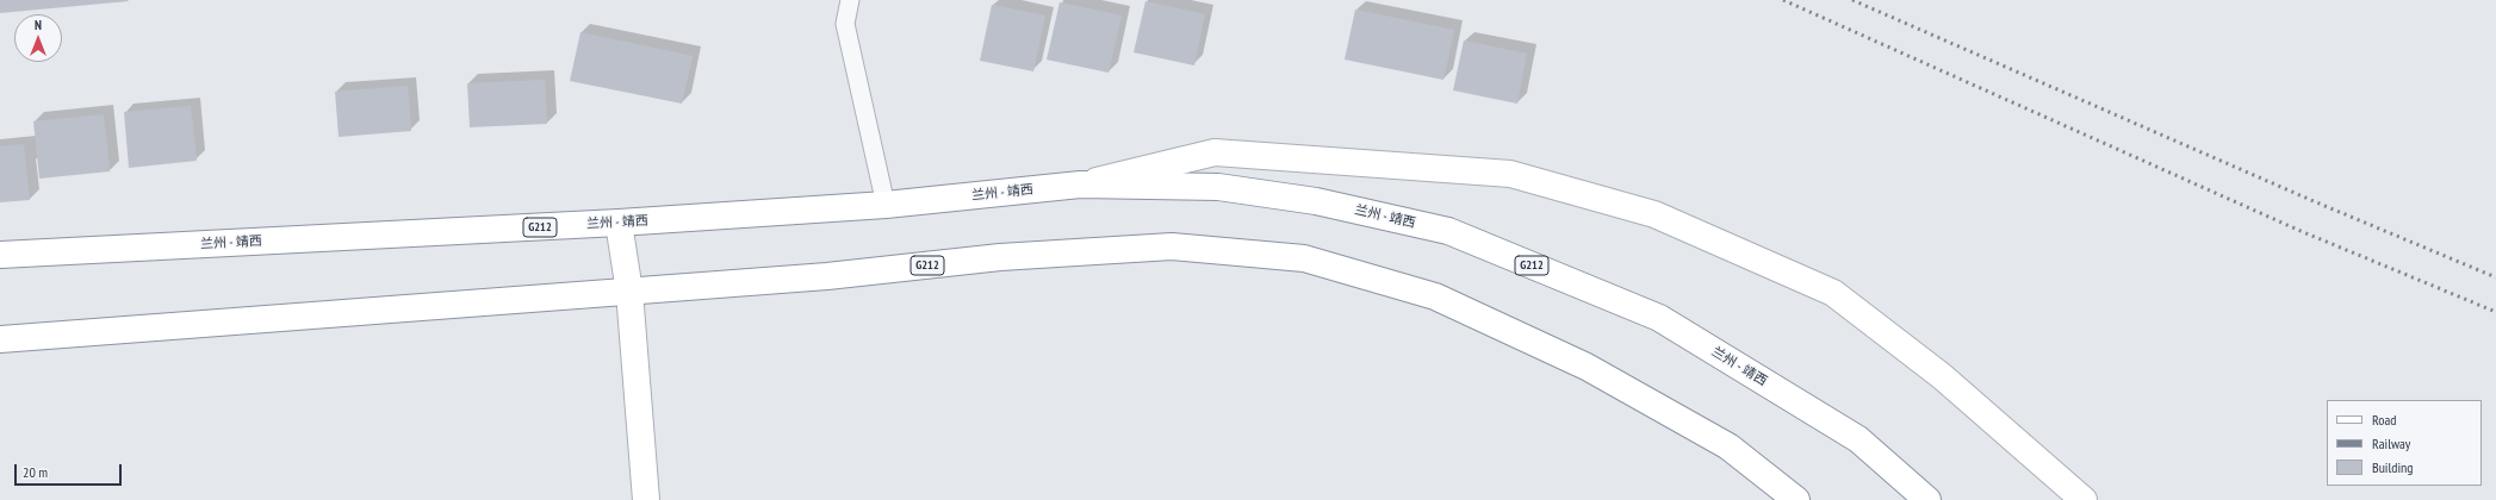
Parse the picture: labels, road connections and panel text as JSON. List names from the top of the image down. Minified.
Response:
{"streets":{"main road":["兰州 - 靖西","G212"]},"legend":["Road","Railway","Building"],"scale_bar":"20 m","north":"top"}
